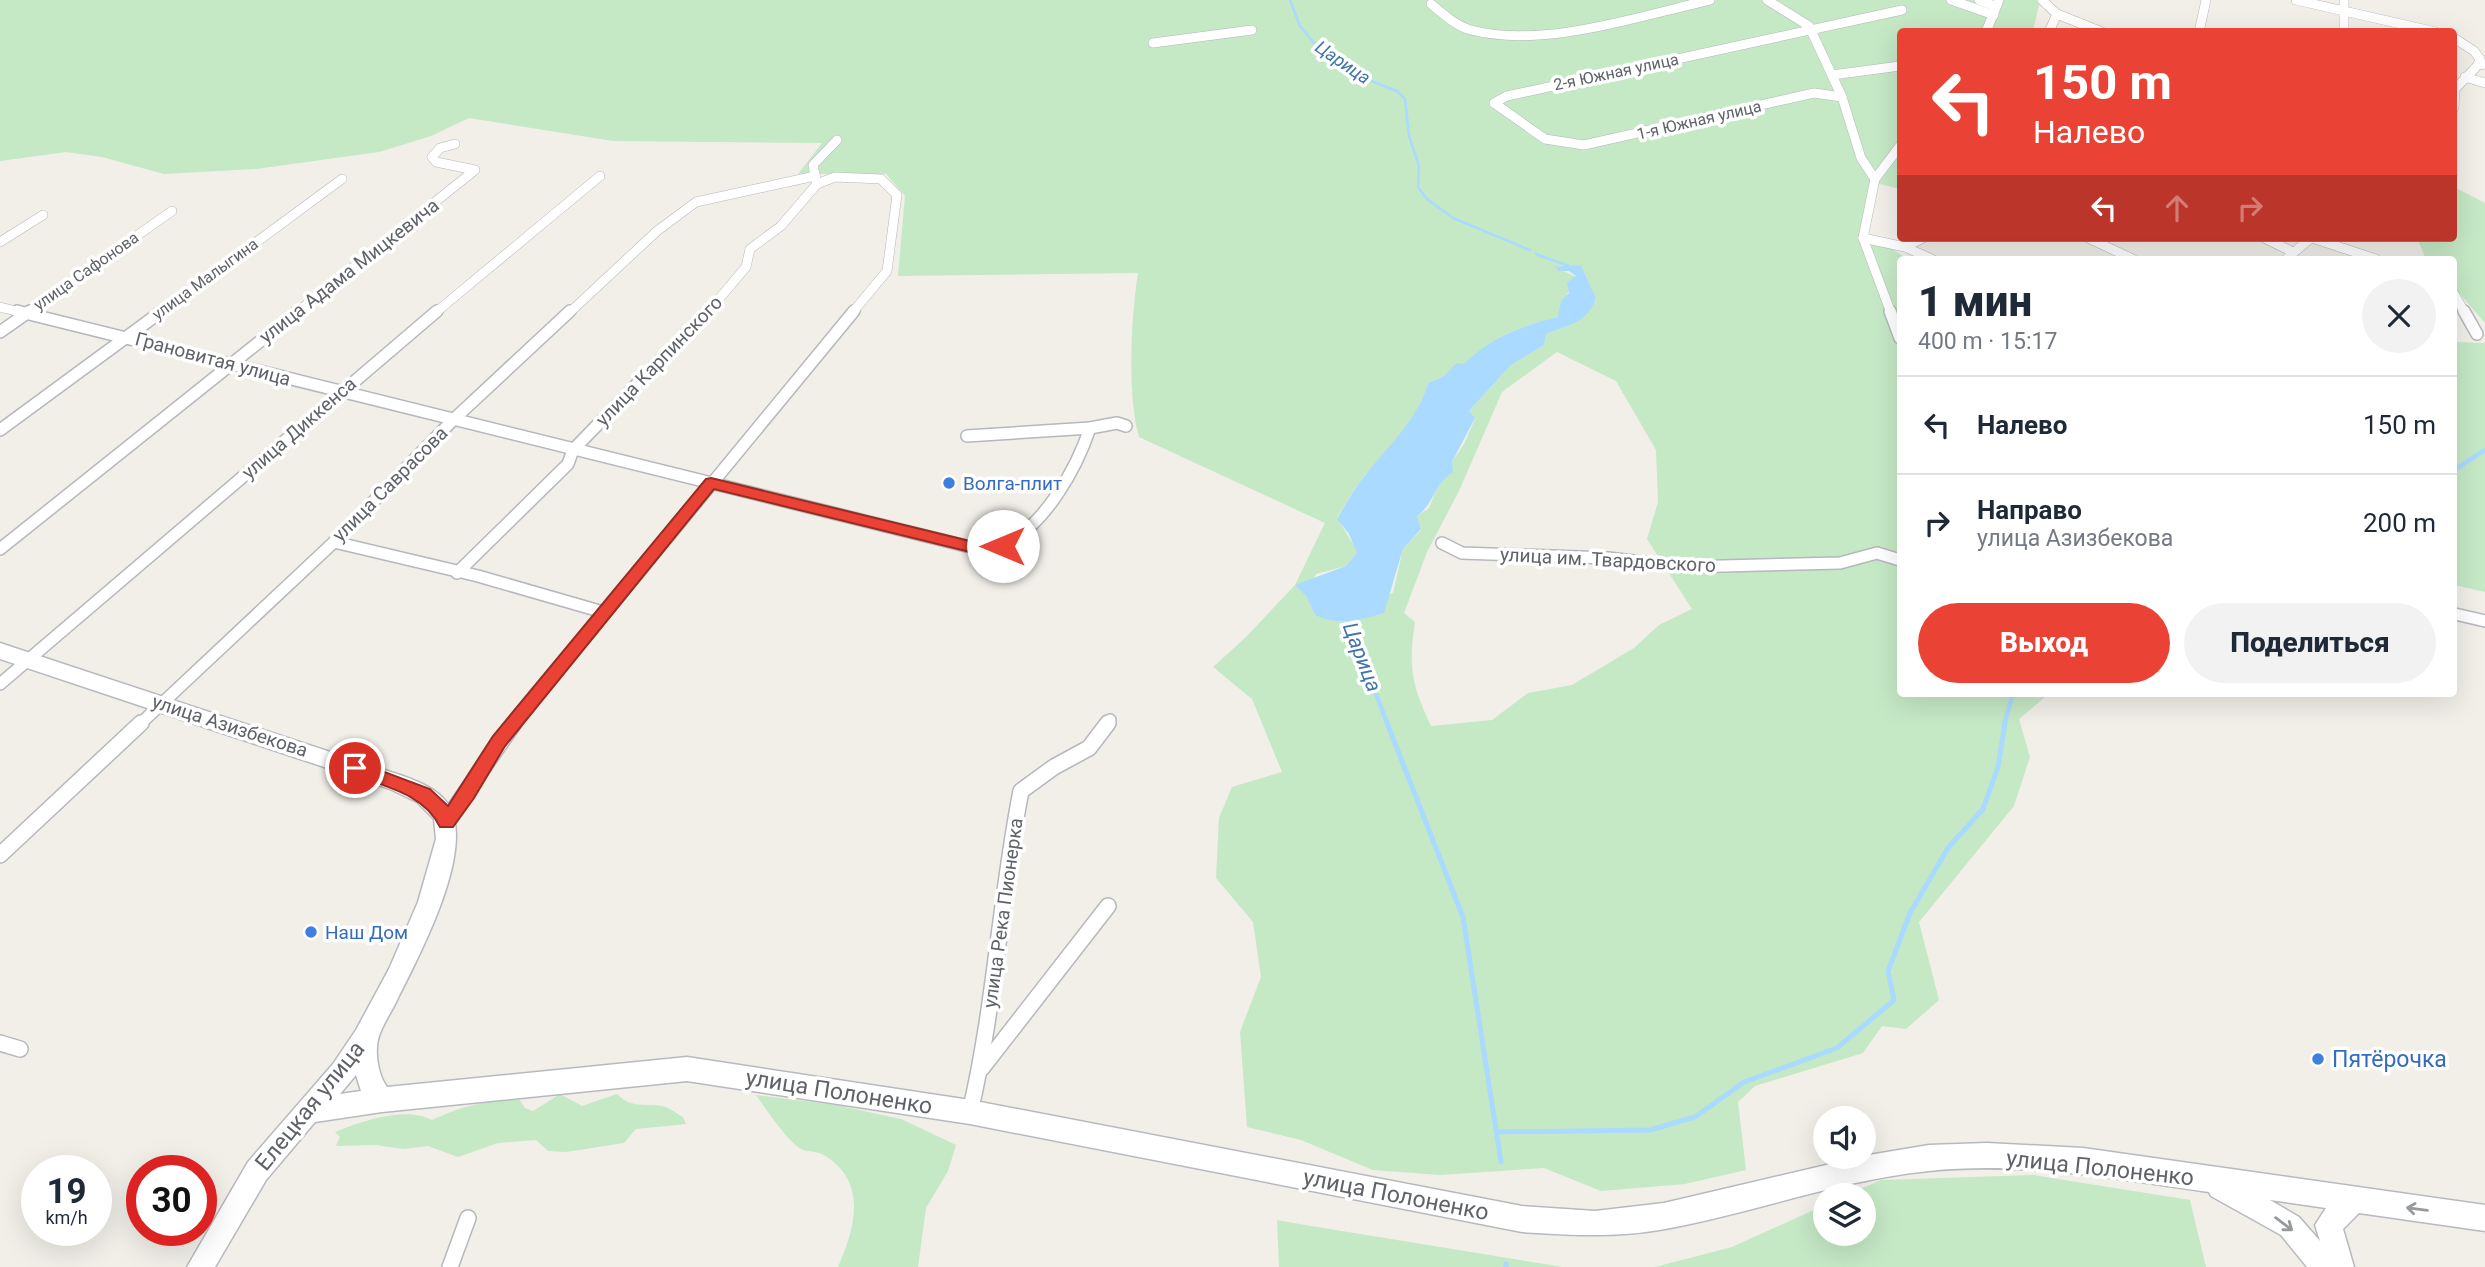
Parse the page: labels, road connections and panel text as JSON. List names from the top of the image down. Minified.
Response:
{"streets":{"main road":["улица Азизбекова","улица Полоненко","Елецкая улица"],"street":["2-я Южная улица","1-я Южная улица","улица Сафонова","улица Адама Мицкевича","улица Малыгина","Грановитая улица","улица Карпинского","улица Диккенса","улица Саврасова","улица им. Твардовского","улица Река Пионерка"]},"crossings":[["2-я Южная улица","1-я Южная улица"],["улица Сафонова","Грановитая улица"],["улица Адама Мицкевича","Грановитая улица"],["улица Малыгина","Грановитая улица"],["Грановитая улица","улица Карпинского"],["Грановитая улица","улица Диккенса"],["Грановитая улица","улица Саврасова"],["улица Карпинского","улица Саврасова"],["улица Диккенса","улица Азизбекова"],["улица Саврасова","улица Азизбекова"],["улица Азизбекова","Елецкая улица"],["улица Река Пионерка","улица Полоненко"],["улица Полоненко","Елецкая улица"]],"water":["Царица"],"places":["Волга-плит","Наш Дом","Пятёрочка"],"page":{"turn":["150 m","Налево"],"heading":["1 мин","400 m · 15:17"],"list":[{"name":"Налево","value":"150 m"},{"name":"Направо","note":"улица Азизбекова","value":"200 m"}],"buttons":["Выход","Поделиться"],"speed":"19 km/h","limit":"30"}}
